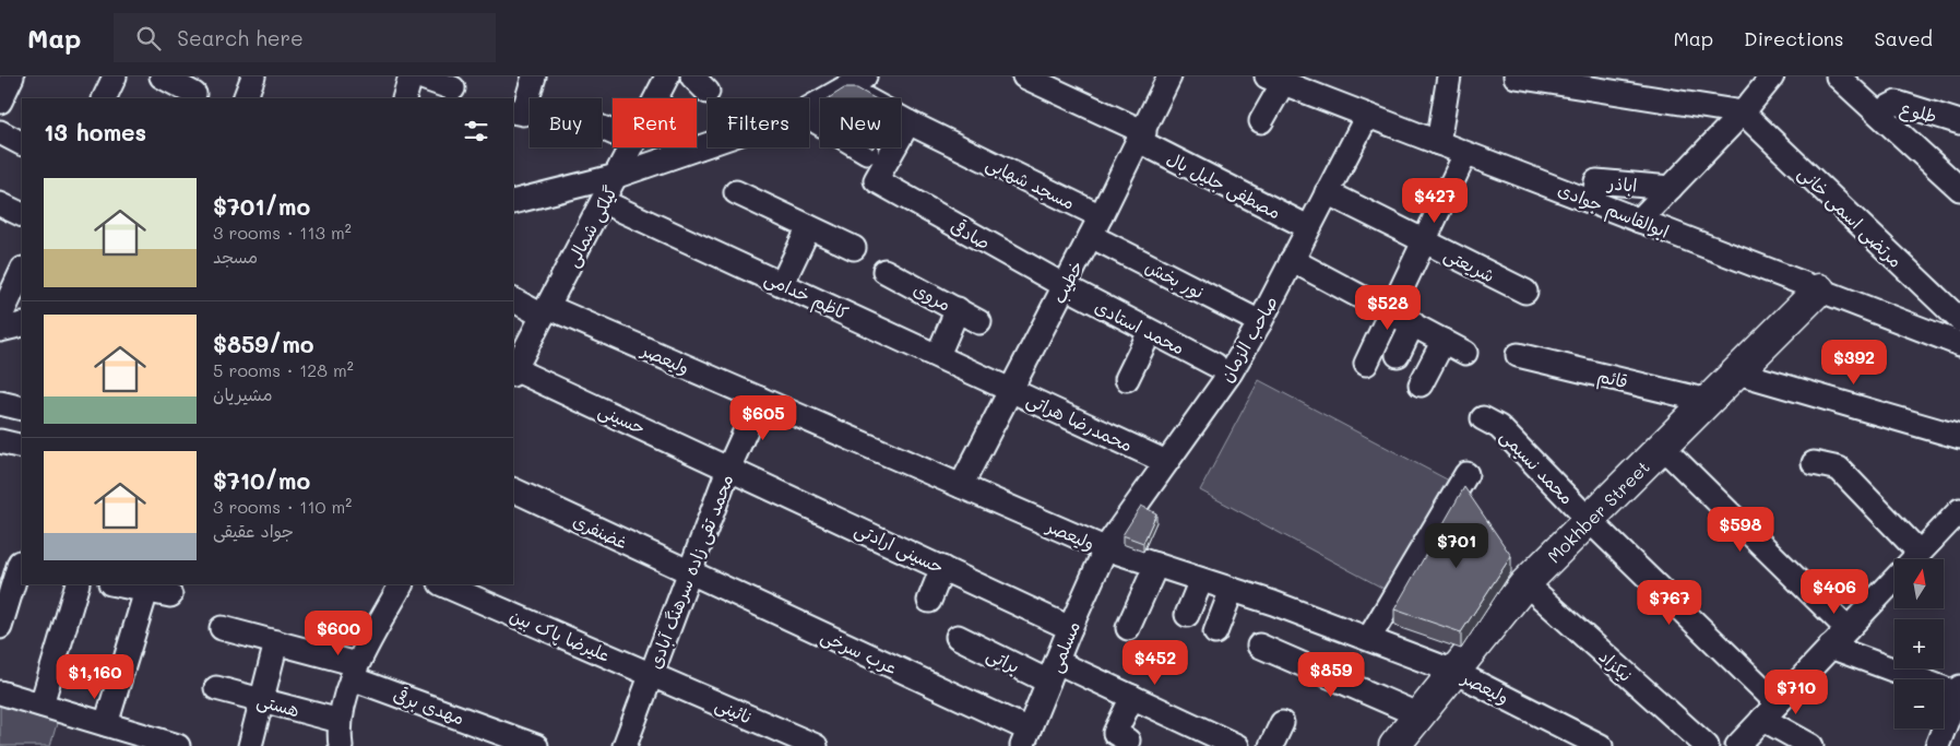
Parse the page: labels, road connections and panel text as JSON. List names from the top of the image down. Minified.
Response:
{"streets":{"main road":["Mokhber Street"],"street":["طلوع","مسجد شهابی","اباذر","مصطفی جلیل بال","ابوالقاسم جوادی","مرتضی اسمی خانی","گيلکی شمالی","صادقی","شریعتی","نور بخش","خطیب","کاظم خدامی","مروی","محمد استادی","صاحب الزمان","ولیعصر","قائم","حسینی","محمدرضا هراتی","محمد نسیمی","غضنفری","حسینی ارادتی","محمد تقی زاده سرهنگ آبادی","علیرضا پاک بین","مسلمی","عرب سرخی","براتی","نیکزاد","هستی","مهدی برقی","نائینی"]},"crossings":[["مسجد شهابی","صادقی"],["مسجد شهابی","نور بخش"],["مسجد شهابی","خطیب"],["اباذر","ابوالقاسم جوادی"],["مصطفی جلیل بال","خطیب"],["مصطفی جلیل بال","صاحب الزمان"],["ابوالقاسم جوادی","صاحب الزمان"],["ابوالقاسم جوادی","Mokhber Street"],["گيلکی شمالی","کاظم خدامی"],["گيلکی شمالی","ولیعصر"],["گيلکی شمالی","حسینی"],["صادقی","خطیب"],["صادقی","محمد استادی"],["شریعتی","صاحب الزمان"],["نور بخش","خطیب"],["نور بخش","صاحب الزمان"],["خطیب","کاظم خدامی"],["خطیب","محمد استادی"],["خطیب","ولیعصر"],["خطیب","محمدرضا هراتی"],["کاظم خدامی","محمدرضا هراتی"],["صاحب الزمان","ولیعصر"],["صاحب الزمان","محمدرضا هراتی"],["صاحب الزمان","مسلمی"],["ولیعصر","Mokhber Street"],["ولیعصر","محمد تقی زاده سرهنگ آبادی"],["ولیعصر","مسلمی"],["قائم","Mokhber Street"],["حسینی","حسینی ارادتی"],["حسینی","محمد تقی زاده سرهنگ آبادی"],["محمد نسیمی","Mokhber Street"],["Mokhber Street","نیکزاد"],["غضنفری","محمد تقی زاده سرهنگ آبادی"],["غضنفری","عرب سرخی"],["حسینی ارادتی","محمد تقی زاده سرهنگ آبادی"],["حسینی ارادتی","مسلمی"],["محمد تقی زاده سرهنگ آبادی","علیرضا پاک بین"],["محمد تقی زاده سرهنگ آبادی","عرب سرخی"],["محمد تقی زاده سرهنگ آبادی","نائینی"],["علیرضا پاک بین","نائینی"],["مسلمی","عرب سرخی"],["مسلمی","براتی"]],"north":"top","page":{"header":"Map","search":"Search here","nav":["Map","Directions","Saved"],"chip":["Buy","Rent","Filters","New"],"heading":"13 homes","list":[{"name":"$701/mo","note":"3 rooms · 113 m² · مسجد"},{"name":"$859/mo","note":"5 rooms · 128 m² · مشیریان"},{"name":"$710/mo","note":"3 rooms · 110 m² · جواد عقیقی"}],"price":["$427","$528","$392","$605","$598","$701","$406","$767","$600","$452","$859","$1,160","$710"],"map_buttons":["+","−"]}}
